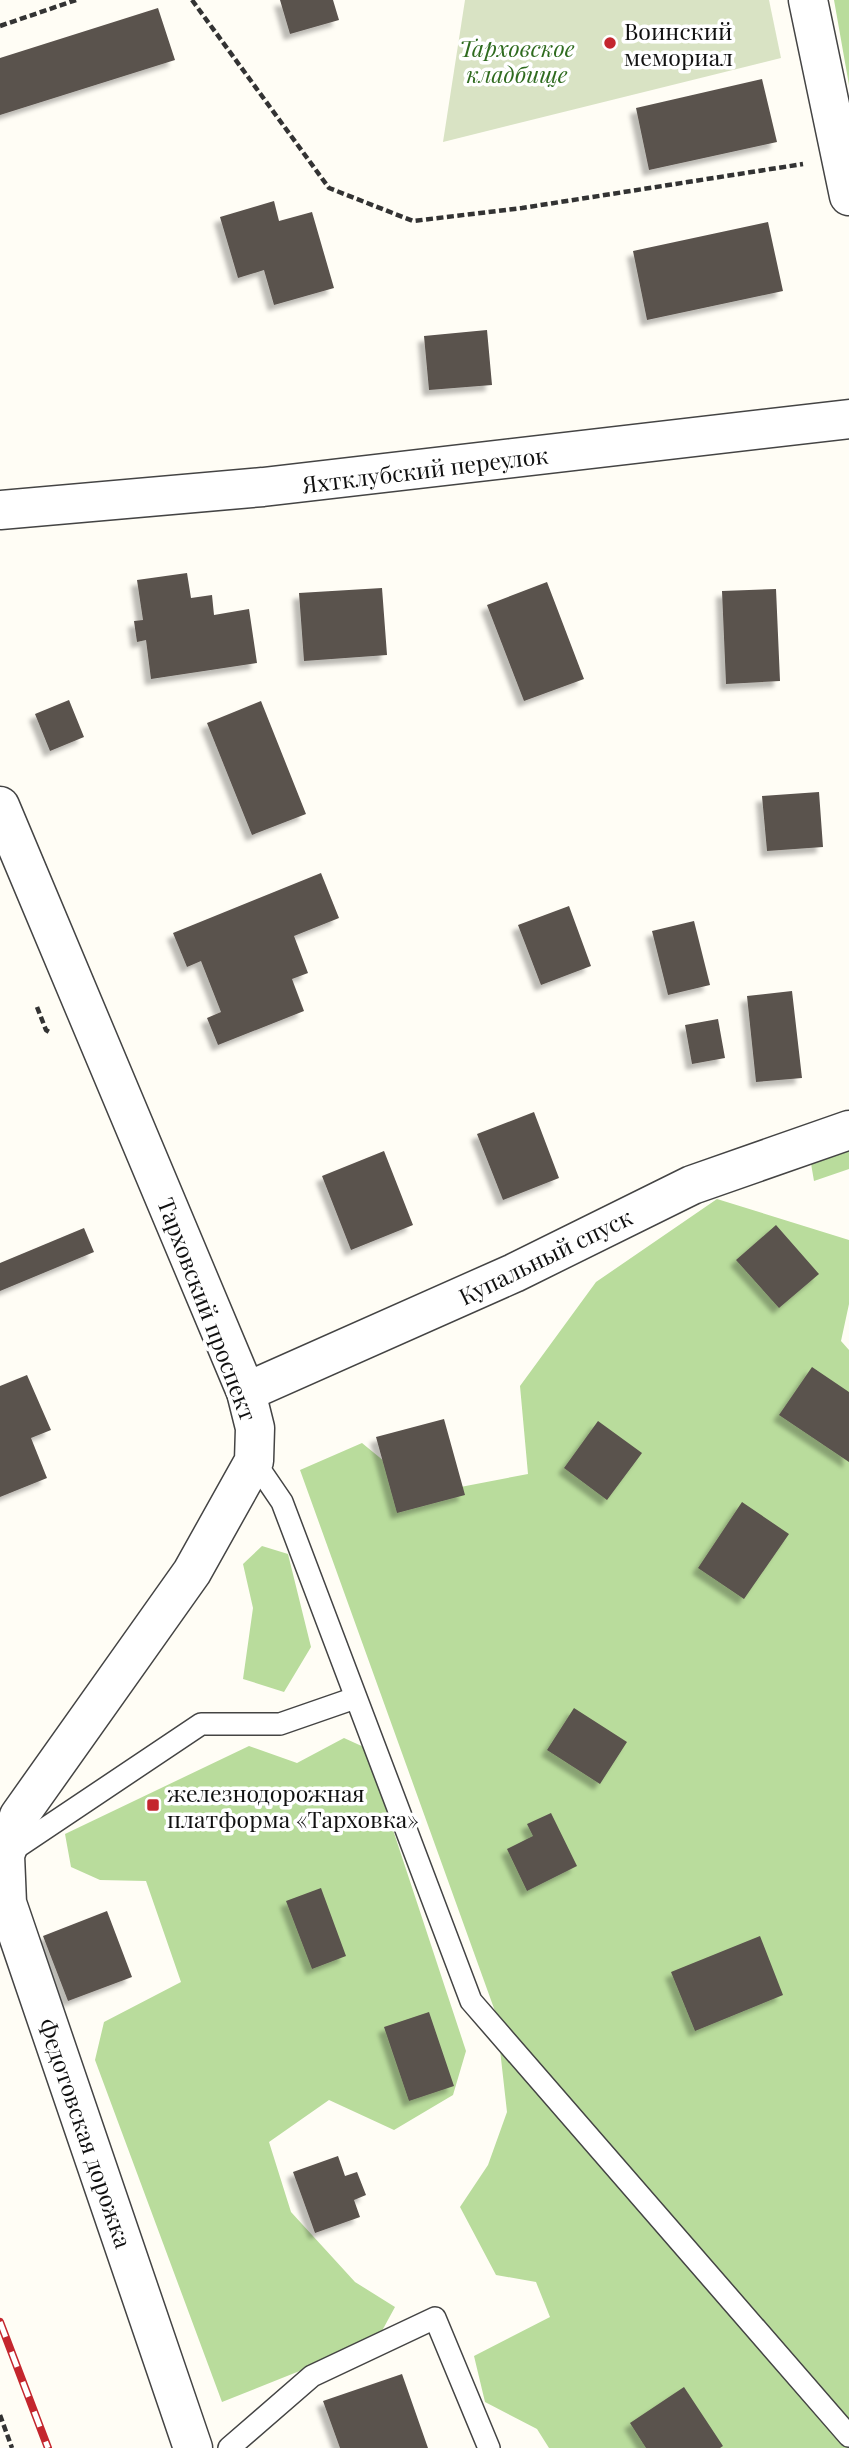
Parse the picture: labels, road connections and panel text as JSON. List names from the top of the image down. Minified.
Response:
{"streets":{"street":["Яхтклубский переулок","Купальный спуск","Тарховский проспект","Федотовская дорожка"]},"crossings":[["Купальный спуск","Тарховский проспект"],["Тарховский проспект","Федотовская дорожка"]],"parks":["Тарховское кладбище"],"places":{"other":["Воинский мемориал"],"transit":["железнодорожная платформа «Тарховка»"]}}
